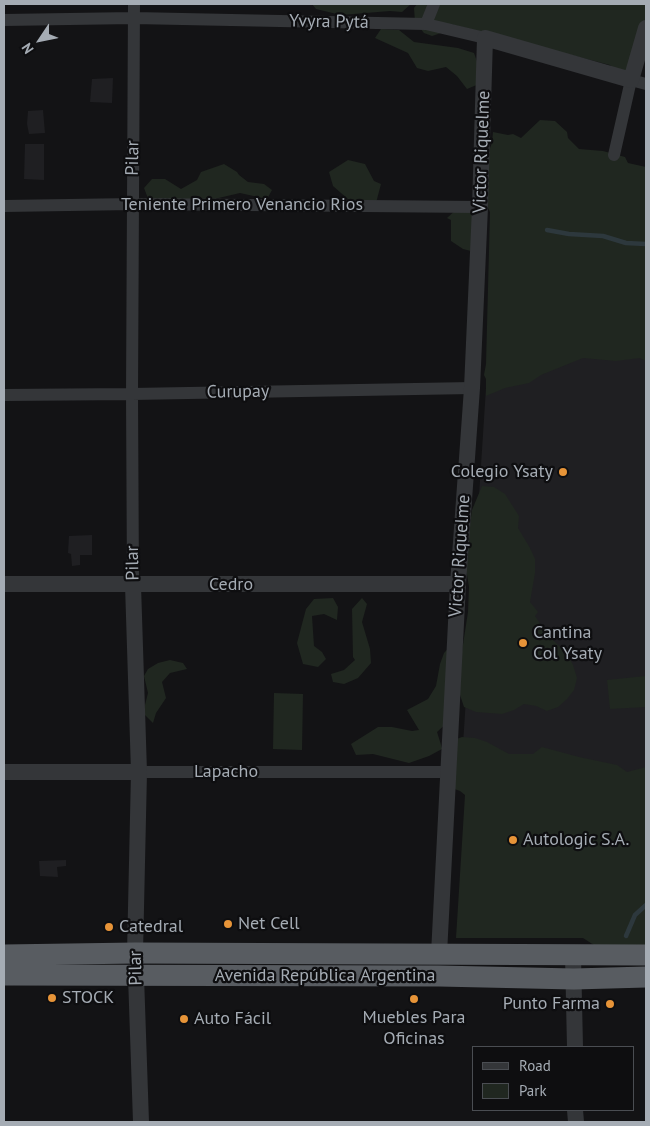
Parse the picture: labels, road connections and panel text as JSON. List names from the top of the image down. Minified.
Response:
{"streets":{"highway":["Avenida República Argentina"],"street":["Yvyra Pytá","Victor Riquelme","Pilar","Teniente Primero Venancio Rios","Curupay","Cedro","Lapacho"]},"crossings":[["Yvyra Pytá","Victor Riquelme"],["Yvyra Pytá","Pilar"],["Victor Riquelme","Teniente Primero Venancio Rios"],["Victor Riquelme","Curupay"],["Victor Riquelme","Cedro"],["Victor Riquelme","Lapacho"],["Victor Riquelme","Avenida República Argentina"],["Pilar","Teniente Primero Venancio Rios"],["Pilar","Curupay"],["Pilar","Cedro"],["Pilar","Lapacho"],["Pilar","Avenida República Argentina"]],"places":["Colegio Ysaty","Cantina Col Ysaty","Autologic S.A.","Net Cell","Catedral","STOCK","Muebles Para Oficinas","Punto Farma","Auto Fácil"],"legend":["Road","Park"],"north":"bottom left"}
